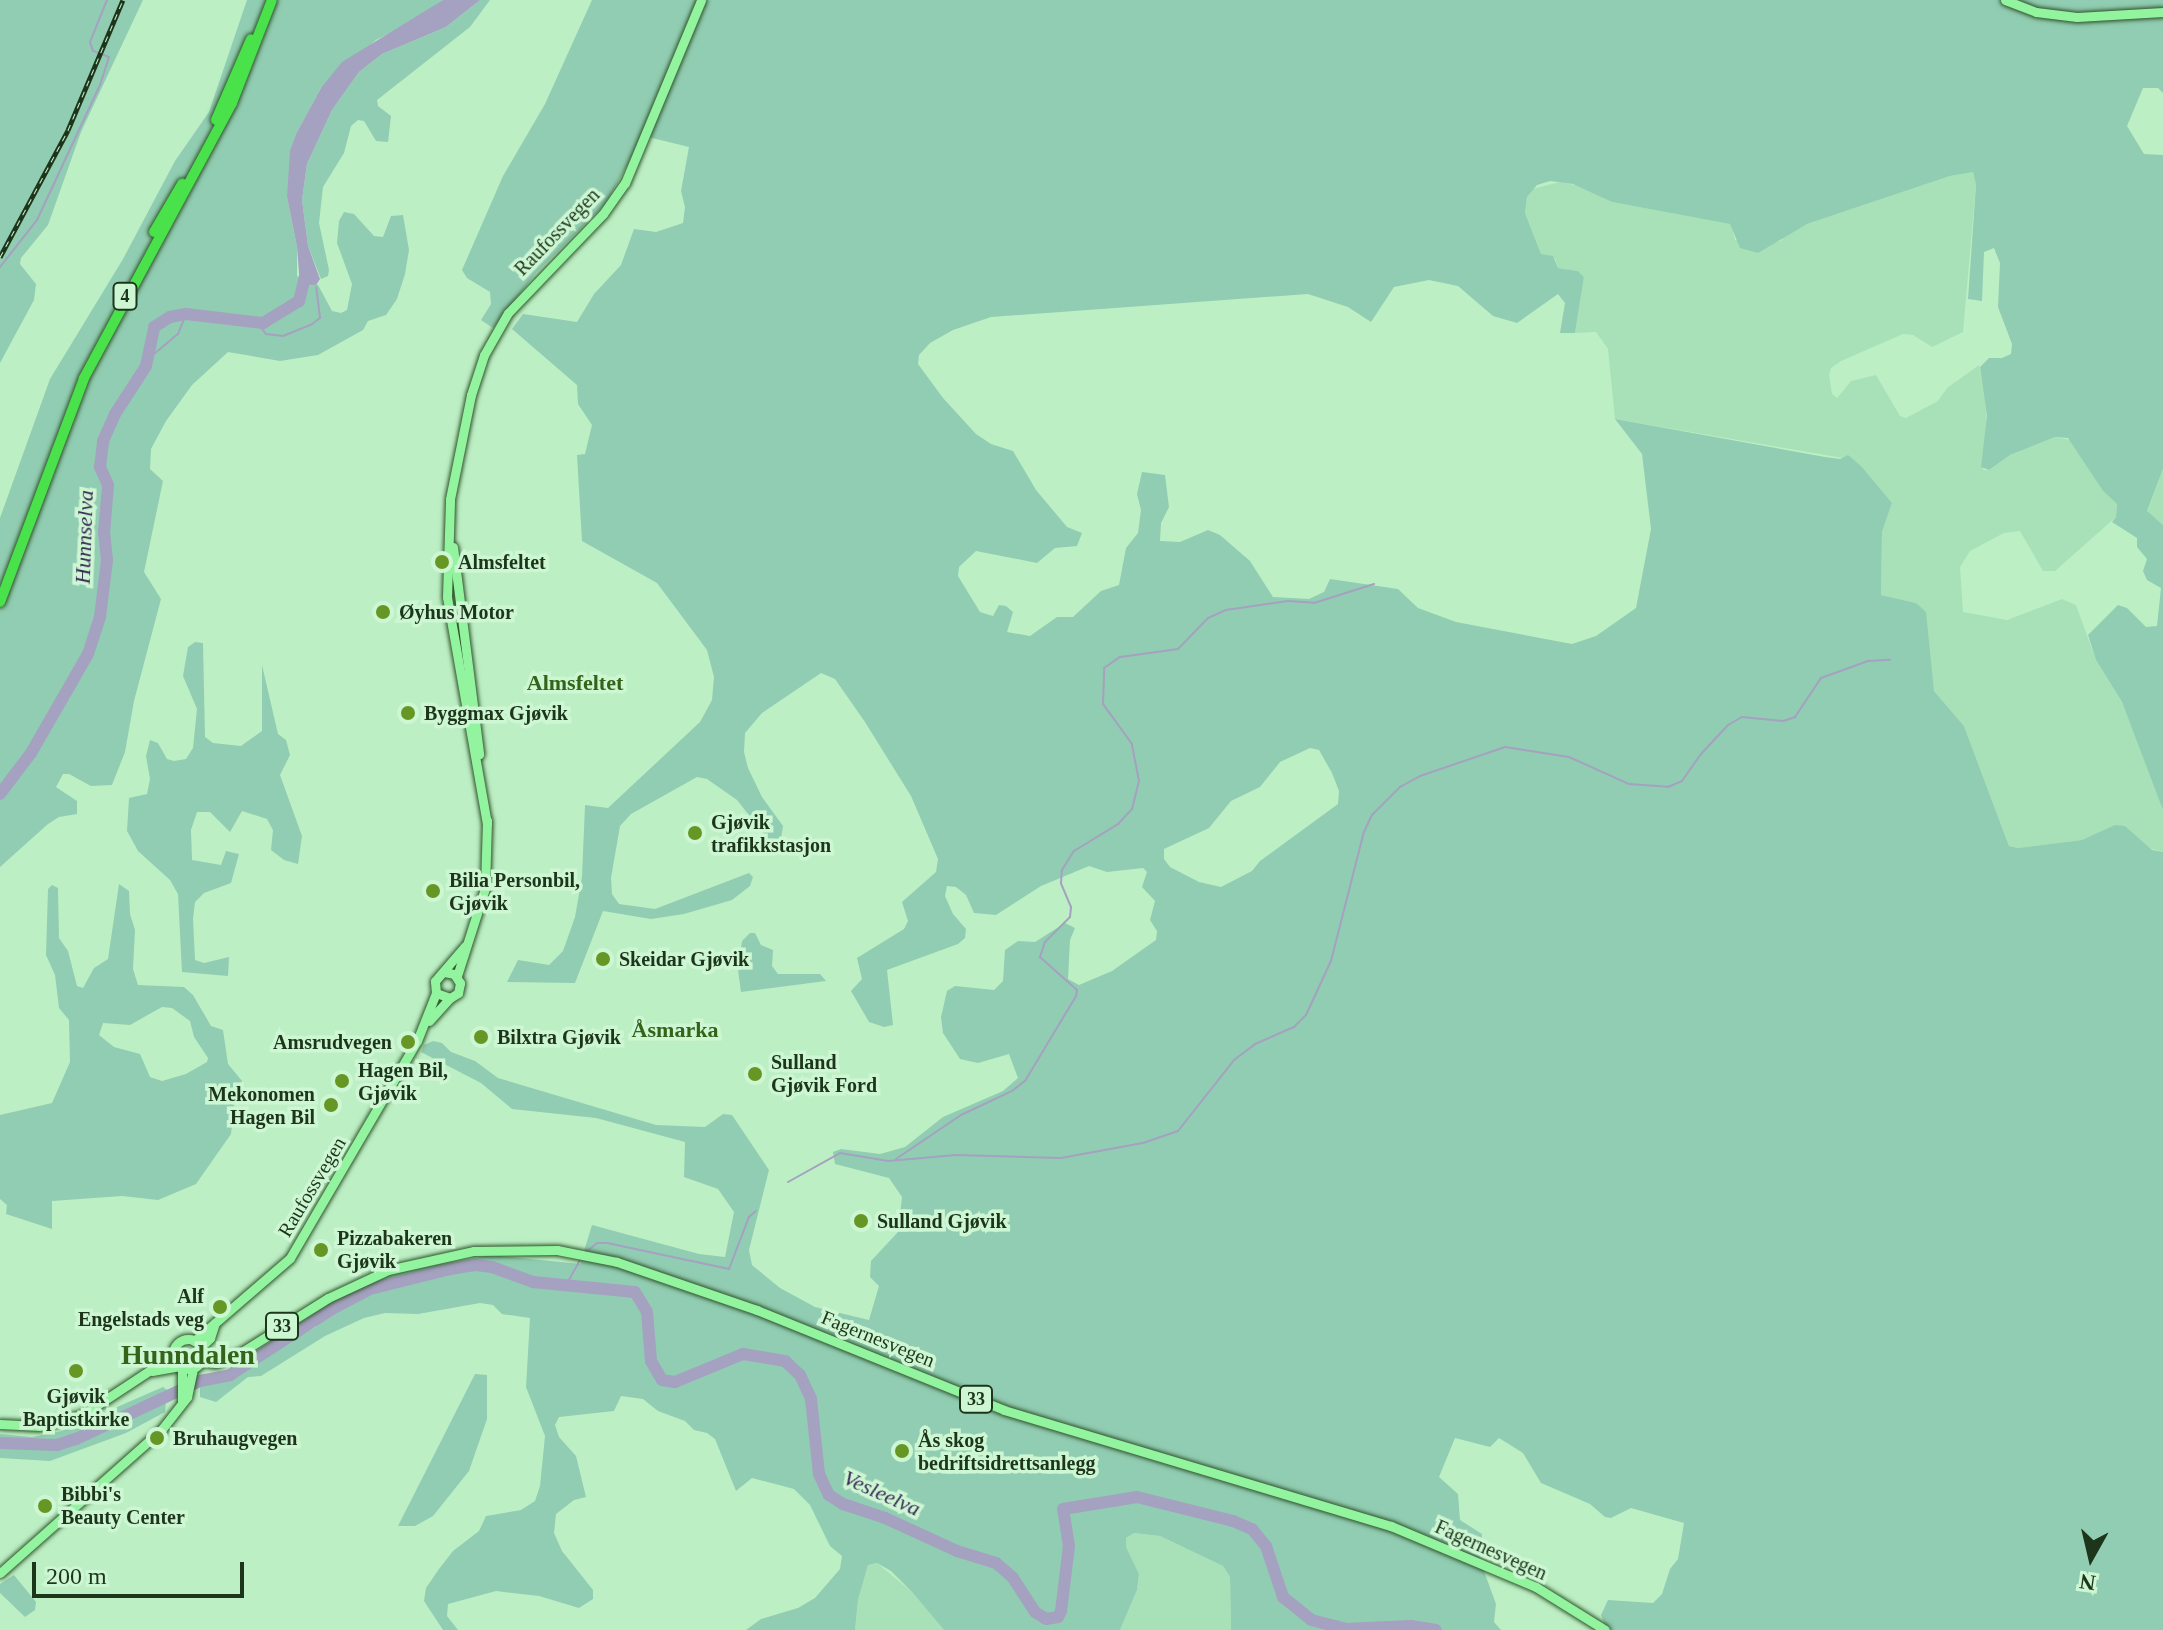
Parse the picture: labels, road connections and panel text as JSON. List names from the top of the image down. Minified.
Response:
{"streets":{"highway":["4"],"main road":["Raufossvegen","33","Fagernesvegen"]},"crossings":[["Raufossvegen","33"],["Raufossvegen","Fagernesvegen"],["33","Fagernesvegen"]],"districts":["Almsfeltet","Åsmarka","Hunndalen"],"water":["Hunnselva","Vesleelva"],"places":["Almsfeltet","Øyhus Motor","Byggmax Gjøvik","Gjøvik trafikkstasjon","Bilia Personbil, Gjøvik","Skeidar Gjøvik","Bilxtra Gjøvik","Amsrudvegen","Sulland Gjøvik Ford","Hagen Bil, Gjøvik","Mekonomen Hagen Bil","Sulland Gjøvik","Pizzabakeren Gjøvik","Alf Engelstads veg","Gjøvik Baptistkirke","Bruhaugvegen","Ås skog bedriftsidrettsanlegg","Bibbi's Beauty Center"],"scale_bar":"200 m","north":"bottom"}
